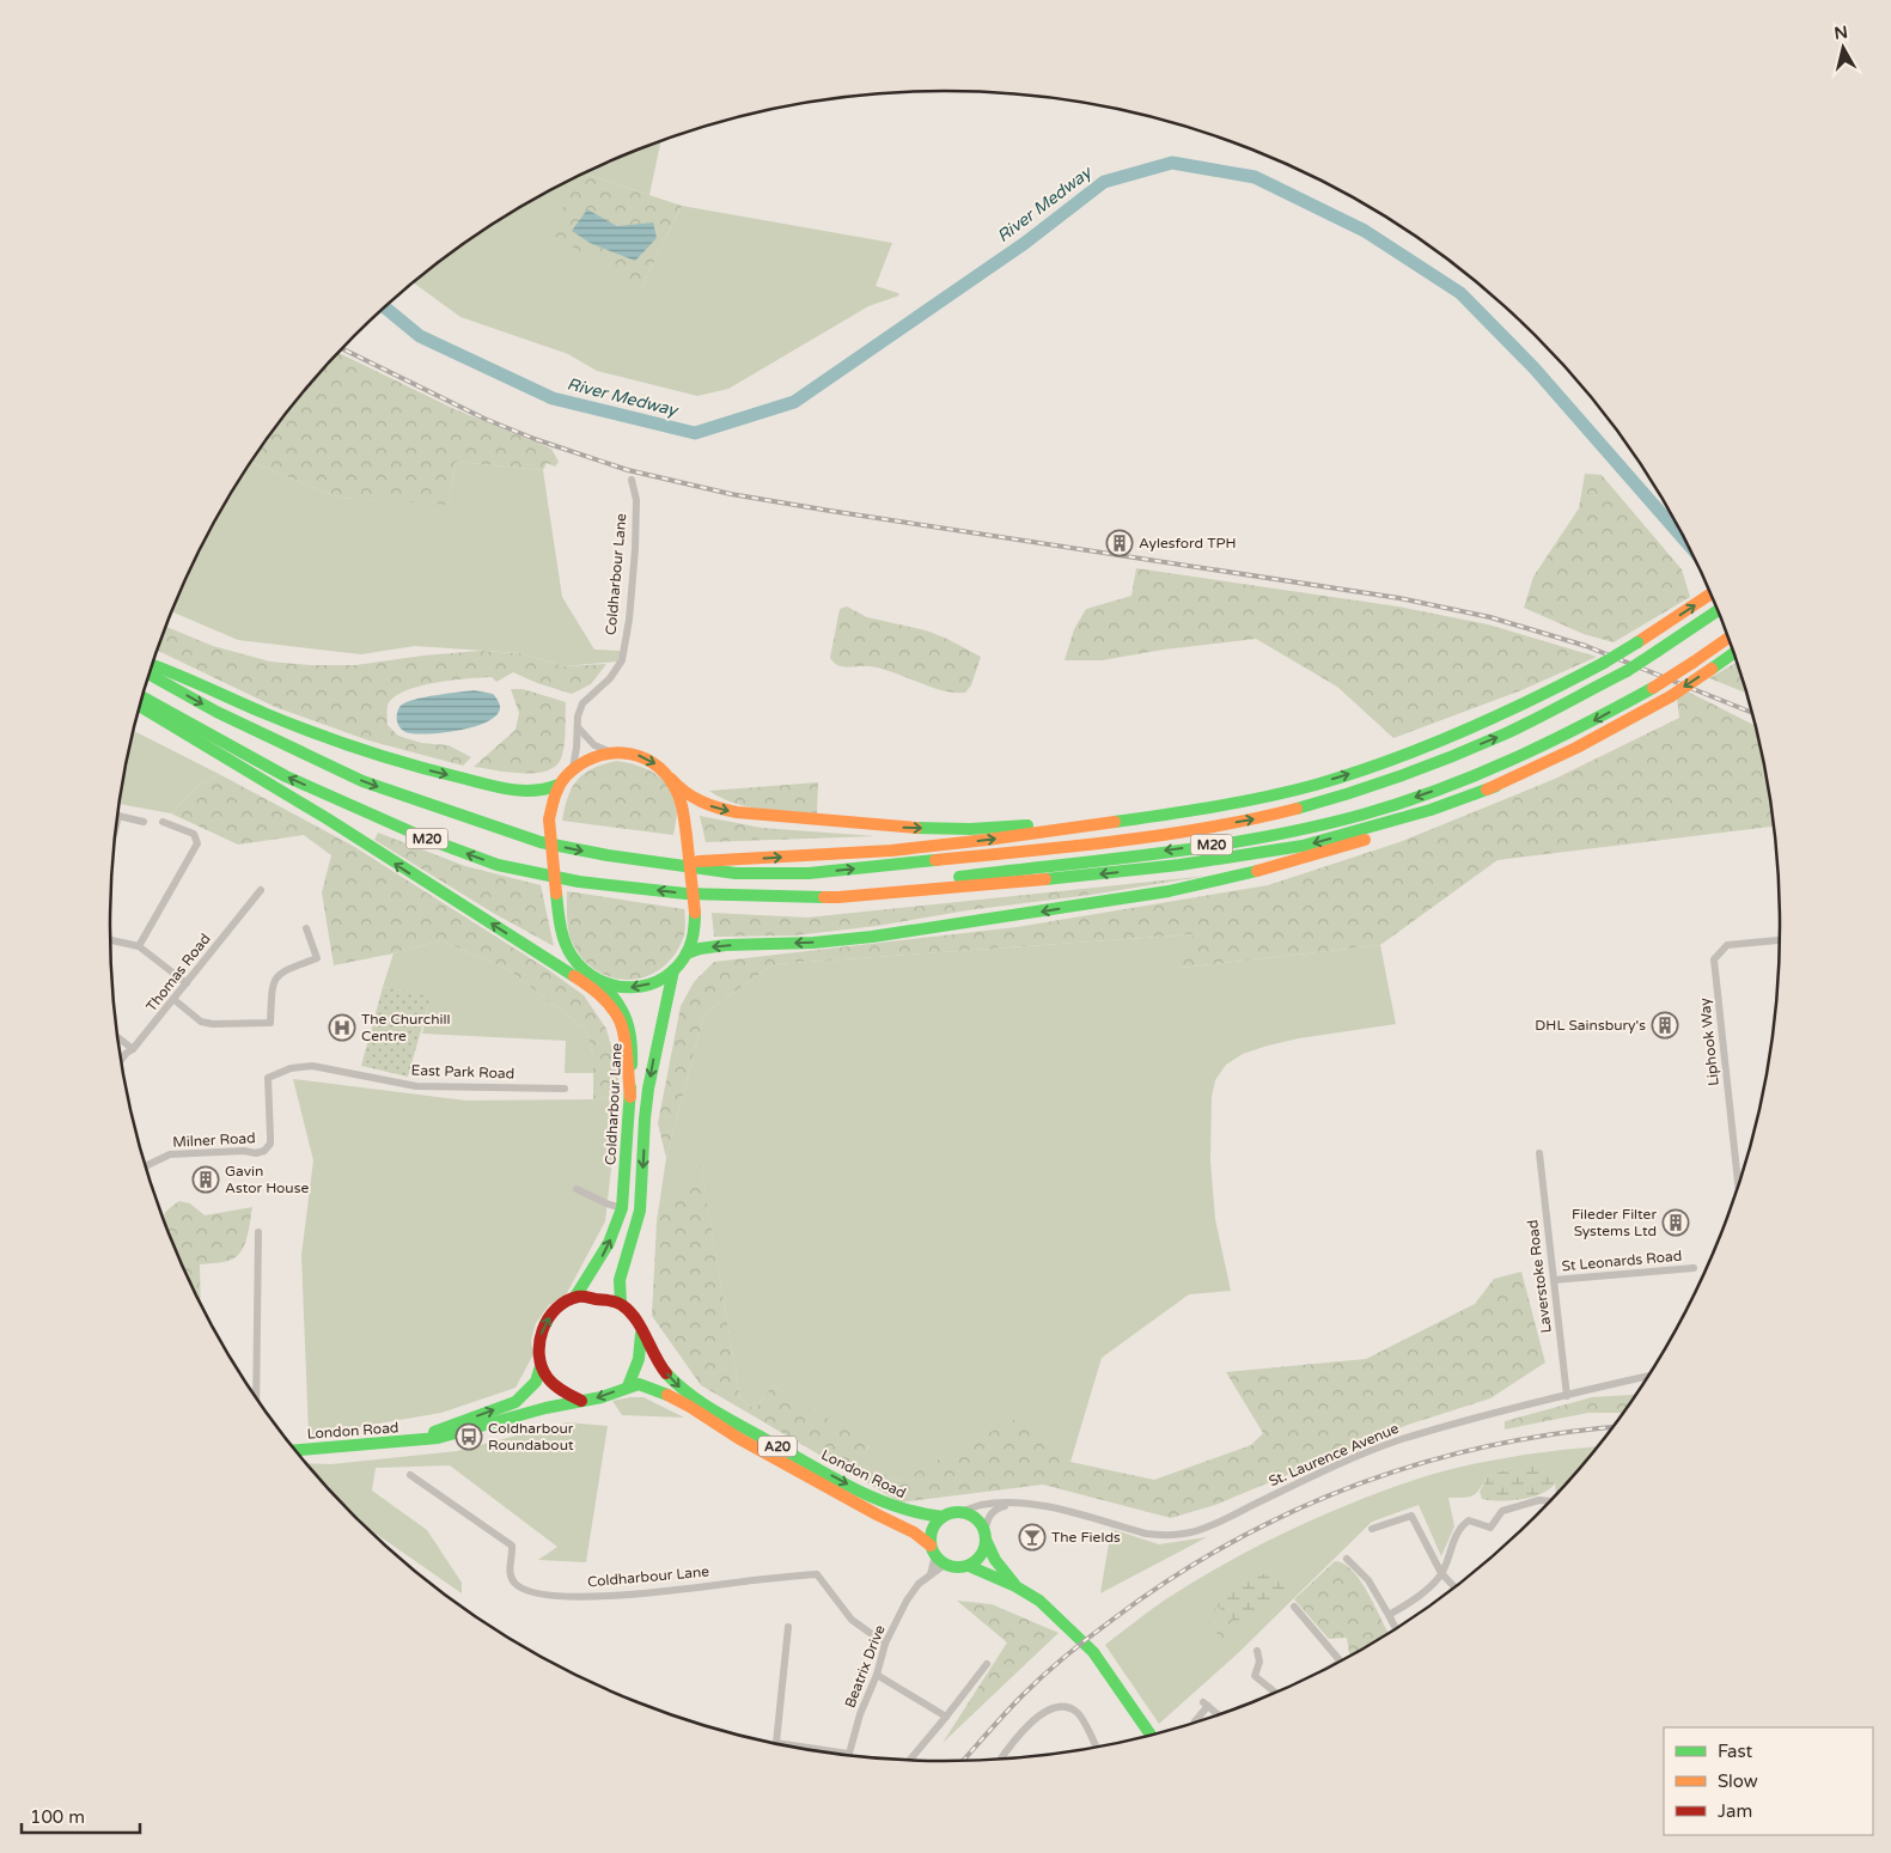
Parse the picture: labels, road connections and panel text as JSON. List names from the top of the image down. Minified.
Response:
{"streets":{"main road":["Coldharbour Lane","M20","London Road","A20"],"street":["Thomas Road","Liphook Way","East Park Road","Milner Road","St Leonards Road","Laverstoke Road","St. Laurence Avenue","Beatrix Drive"]},"crossings":[["Coldharbour Lane","M20"],["Coldharbour Lane","London Road"],["Coldharbour Lane","Beatrix Drive"],["East Park Road","Milner Road"],["St Leonards Road","Laverstoke Road"],["Laverstoke Road","St. Laurence Avenue"],["London Road","St. Laurence Avenue"],["London Road","Beatrix Drive"],["St. Laurence Avenue","Beatrix Drive"]],"water":["River Medway"],"places":{"building":["Aylesford TPH","DHL Sainsbury's","Gavin Astor House","Fileder Filter Systems Ltd"],"hospital":["The Churchill Centre"],"bus stop":["Coldharbour Roundabout"],"bar":["The Fields"]},"legend":["Fast","Slow","Jam"],"scale_bar":"100 m","north":"top"}
